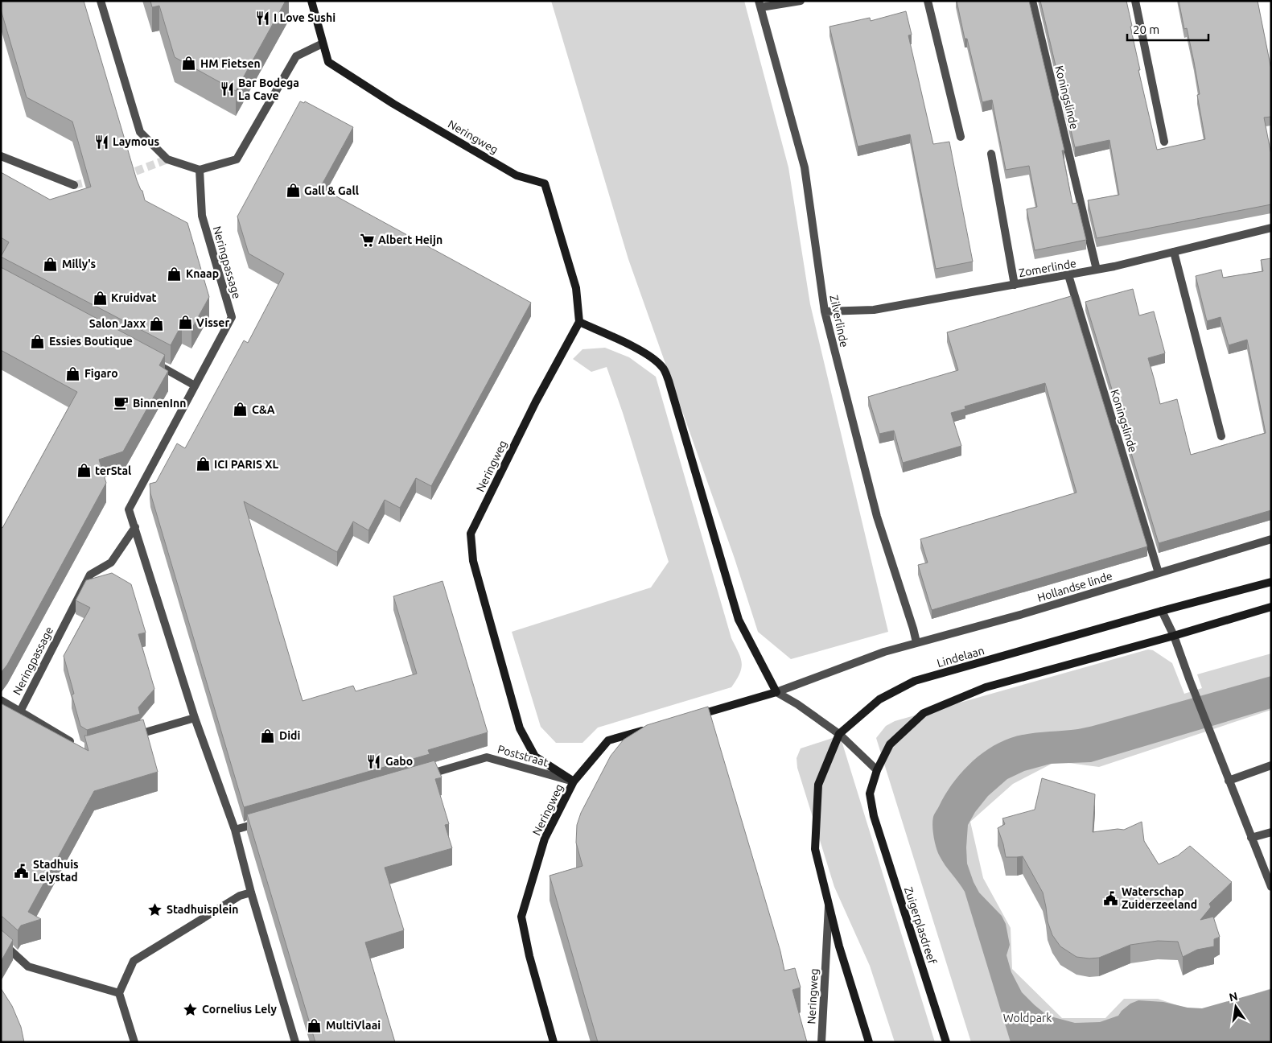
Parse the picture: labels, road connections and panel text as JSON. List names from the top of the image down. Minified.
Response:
{"streets":{"street":["Koningslinde","Neringweg","Neringpassage","Zomerlinde","Zilverlinde","Hollandse linde","Lindelaan","Poststraat","Zuigerplasdreef"]},"crossings":[["Koningslinde","Zomerlinde"],["Koningslinde","Hollandse linde"],["Neringweg","Lindelaan"],["Neringweg","Poststraat"],["Zomerlinde","Zilverlinde"],["Zilverlinde","Hollandse linde"]],"parks":["Woldpark"],"places":{"restaurant":["I Love Sushi","Bar Bodega La Cave","Laymous","Gabo"],"shop":["HM Fietsen","Gall & Gall","Milly's","Knaap","Kruidvat","Visser","Salon Jaxx","Essies Boutique","Figaro","C&A","ICI PARIS XL","terStal","Didi","MultiVlaai"],"supermarket":["Albert Heijn"],"cafe":["BinnenInn"],"public building":["Stadhuis Lelystad","Waterschap Zuiderzeeland"],"place":["Stadhuisplein","Cornelius Lely"]},"scale_bar":"20 m","north":"top"}
